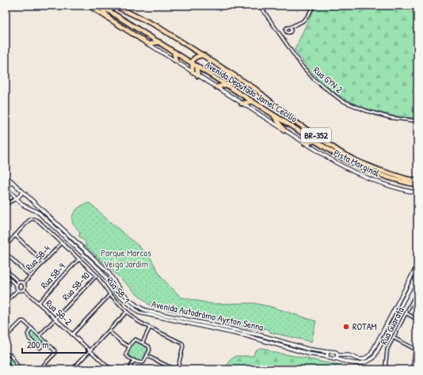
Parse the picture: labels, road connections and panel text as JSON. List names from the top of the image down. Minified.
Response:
{"streets":{"highway":["Avenida Deputado Jamel Cecilio","BR-352"],"street":["Rua GYN 2","Pista Marginal","Rua SB-4","Rua SB-9","Rua SB-10","Rua SB-1","Rua SB-2","Avenida Autodrómo Ayrton Senna","Rua Guarata"]},"crossings":[["Avenida Deputado Jamel Cecilio","BR-352"],["Rua SB-4","Rua SB-1"],["Rua SB-4","Rua SB-2"],["Rua SB-9","Rua SB-1"],["Rua SB-9","Rua SB-2"],["Rua SB-10","Rua SB-1"],["Rua SB-10","Rua SB-2"]],"parks":["Parque Marcos Veiga Jardim"],"places":["ROTAM"],"scale_bar":"200 m"}
